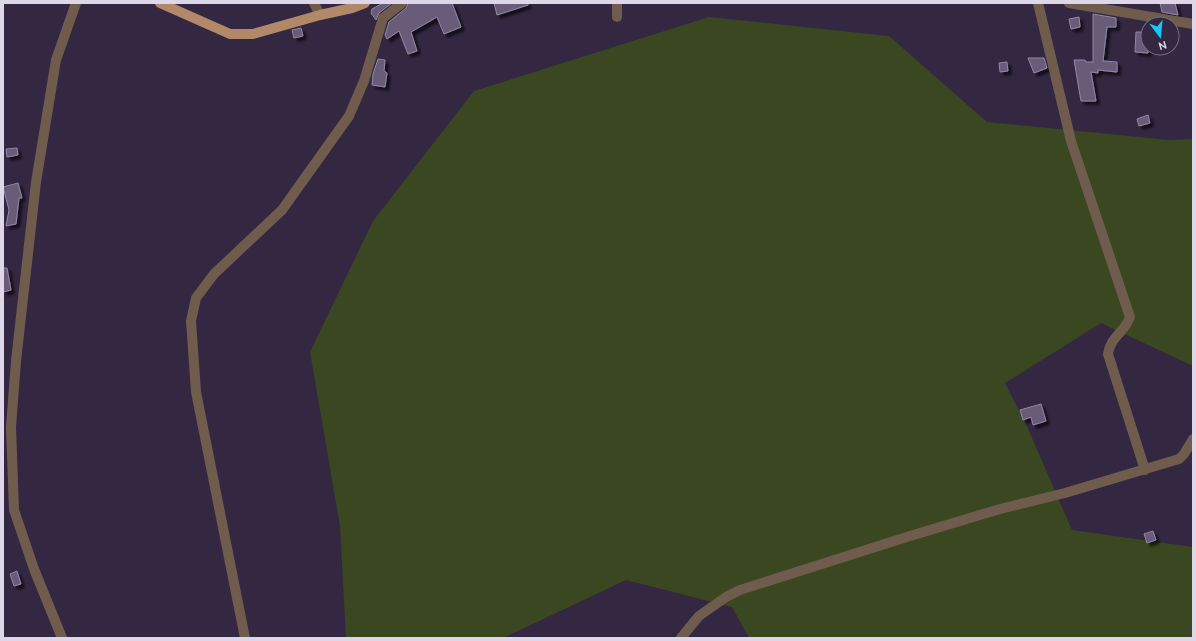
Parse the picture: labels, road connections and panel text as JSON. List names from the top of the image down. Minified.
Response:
{"north":"bottom"}
